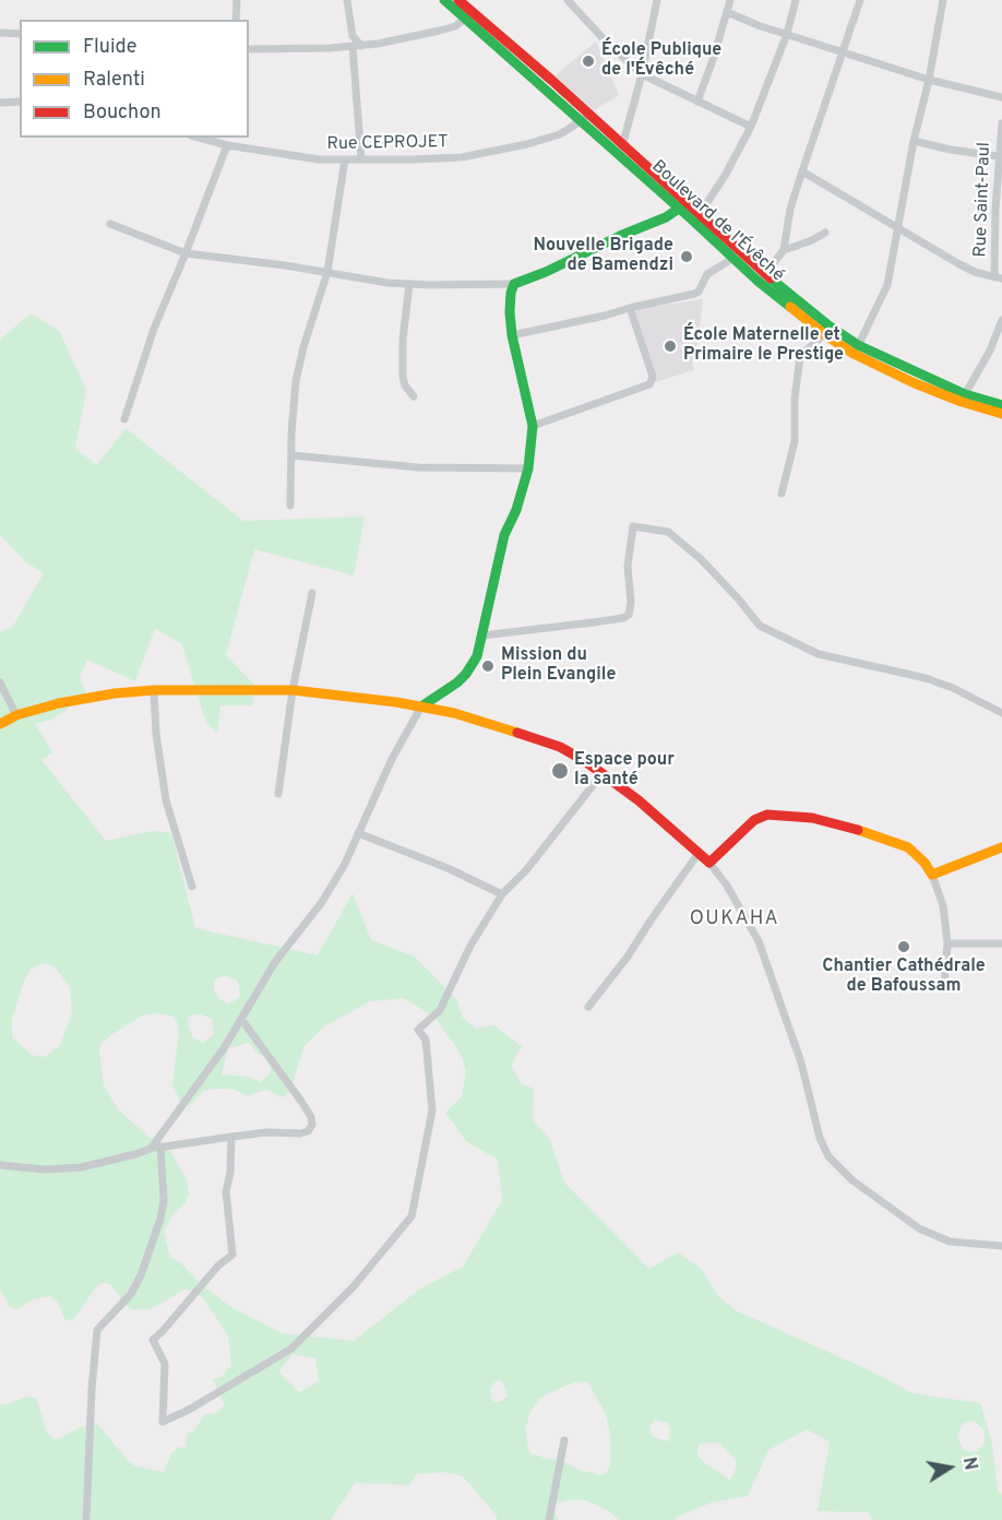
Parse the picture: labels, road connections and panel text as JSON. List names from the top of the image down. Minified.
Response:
{"streets":{"street":["Rue CEPROJET","Rue Saint-Paul","Boulevard de l'Évêché"]},"crossings":[["Rue CEPROJET","Boulevard de l'Évêché"]],"districts":["OUKAHA"],"places":["École Publique de l'Évêché","Nouvelle Brigade de Bamendzi","École Maternelle et Primaire le Prestige","Mission du Plein Evangile","Espace pour la santé","Chantier Cathédrale de Bafoussam"],"legend":["Fluide","Ralenti","Bouchon"],"north":"right"}
